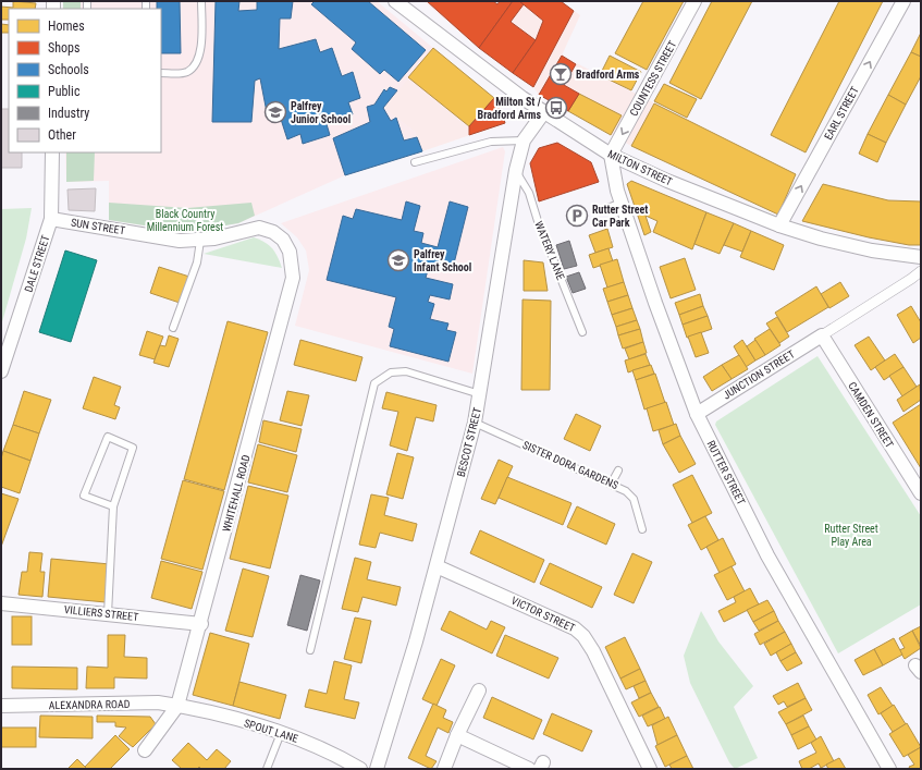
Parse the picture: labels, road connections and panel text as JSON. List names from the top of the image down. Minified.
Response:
{"streets":{"street":["COUNTESS STREET","EARL STREET","MILTON STREET","SUN STREET","DALE STREET","JUNCTION STREET","CAMDEN STREET","BESCOT STREET","RUTTER STREET","WHITEHALL ROAD","VILLIERS STREET","VICTOR STREET","ALEXANDRA ROAD","SPOUT LANE"],"lane":["WATERY LANE","SISTER DORA GARDENS"]},"crossings":[["COUNTESS STREET","MILTON STREET"],["COUNTESS STREET","RUTTER STREET"],["EARL STREET","MILTON STREET"],["MILTON STREET","BESCOT STREET"],["MILTON STREET","RUTTER STREET"],["SUN STREET","DALE STREET"],["SUN STREET","WHITEHALL ROAD"],["WATERY LANE","BESCOT STREET"],["JUNCTION STREET","CAMDEN STREET"],["JUNCTION STREET","RUTTER STREET"],["BESCOT STREET","SISTER DORA GARDENS"],["BESCOT STREET","VICTOR STREET"],["WHITEHALL ROAD","VILLIERS STREET"],["WHITEHALL ROAD","ALEXANDRA ROAD"],["WHITEHALL ROAD","SPOUT LANE"],["ALEXANDRA ROAD","SPOUT LANE"]],"one_way":["COUNTESS STREET","EARL STREET"],"parks":["Black Country Millennium Forest","Rutter Street Play Area"],"places":{"bar":["Bradford Arms"],"bus stop":["Milton St / Bradford Arms"],"school or university":["Palfrey Junior School","Palfrey Infant School"],"parking":["Rutter Street Car Park"]},"legend":["Homes","Shops","Schools","Public","Industry","Other"]}
